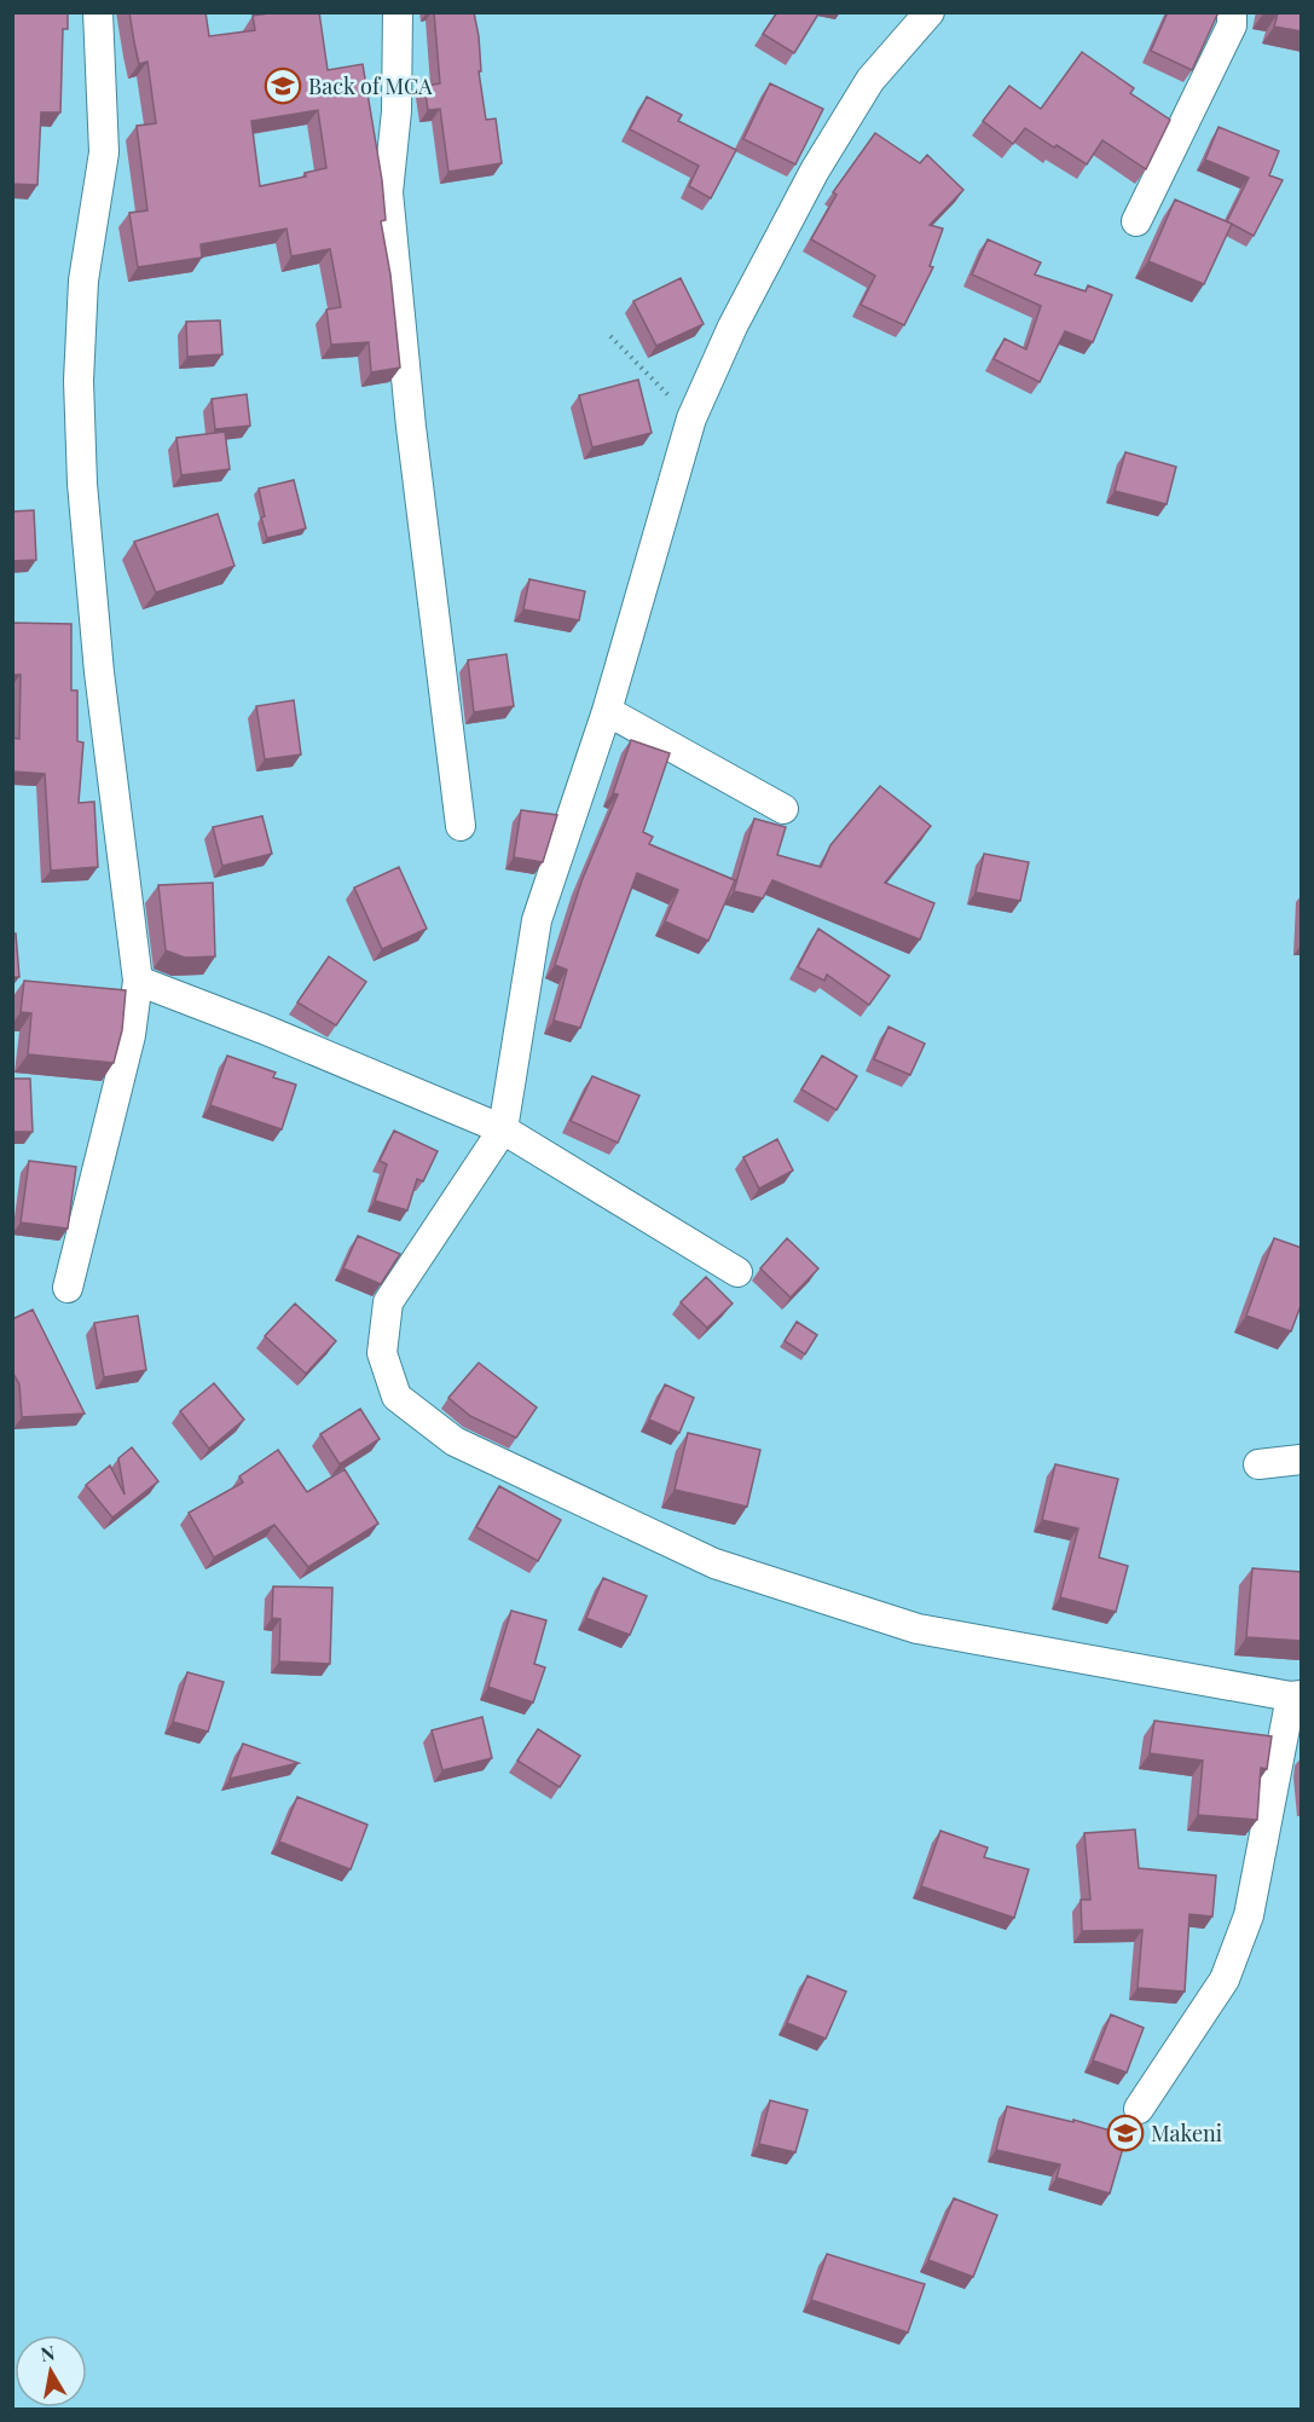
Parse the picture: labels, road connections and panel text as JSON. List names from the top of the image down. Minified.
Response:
{"places":{"school or university":["Back of MCA","Makeni"]},"north":"top"}
